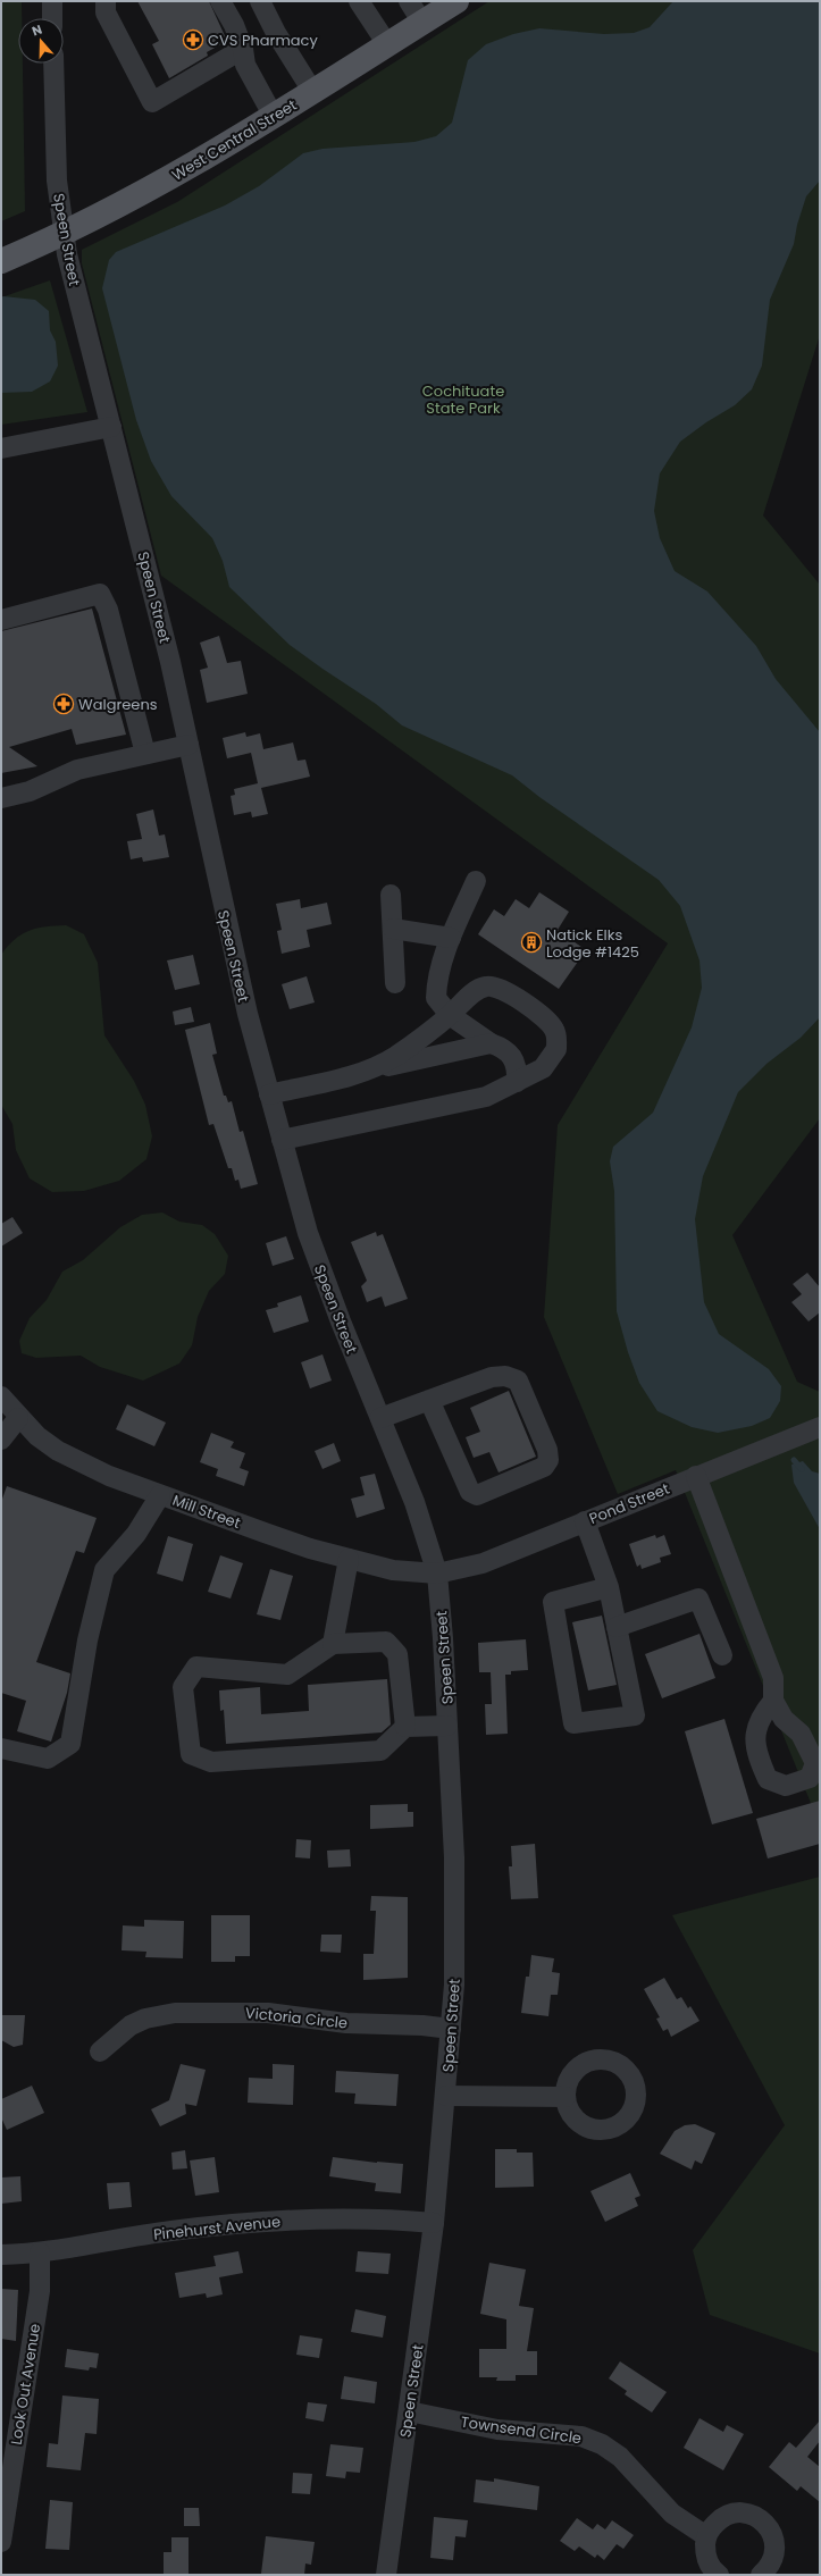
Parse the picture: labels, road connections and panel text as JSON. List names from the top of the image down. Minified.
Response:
{"streets":{"main road":["West Central Street"],"street":["Speen Street","Pond Street","Mill Street","Victoria Circle","Pinehurst Avenue","Look Out Avenue","Townsend Circle"]},"crossings":[["West Central Street","Speen Street"],["Speen Street","Pond Street"],["Speen Street","Mill Street"],["Speen Street","Victoria Circle"],["Speen Street","Pinehurst Avenue"],["Speen Street","Townsend Circle"],["Pond Street","Mill Street"],["Pinehurst Avenue","Look Out Avenue"]],"parks":["Cochituate State Park"],"places":{"pharmacy":["CVS Pharmacy","Walgreens"],"building":["Natick Elks Lodge #1425"]},"north":"top"}
